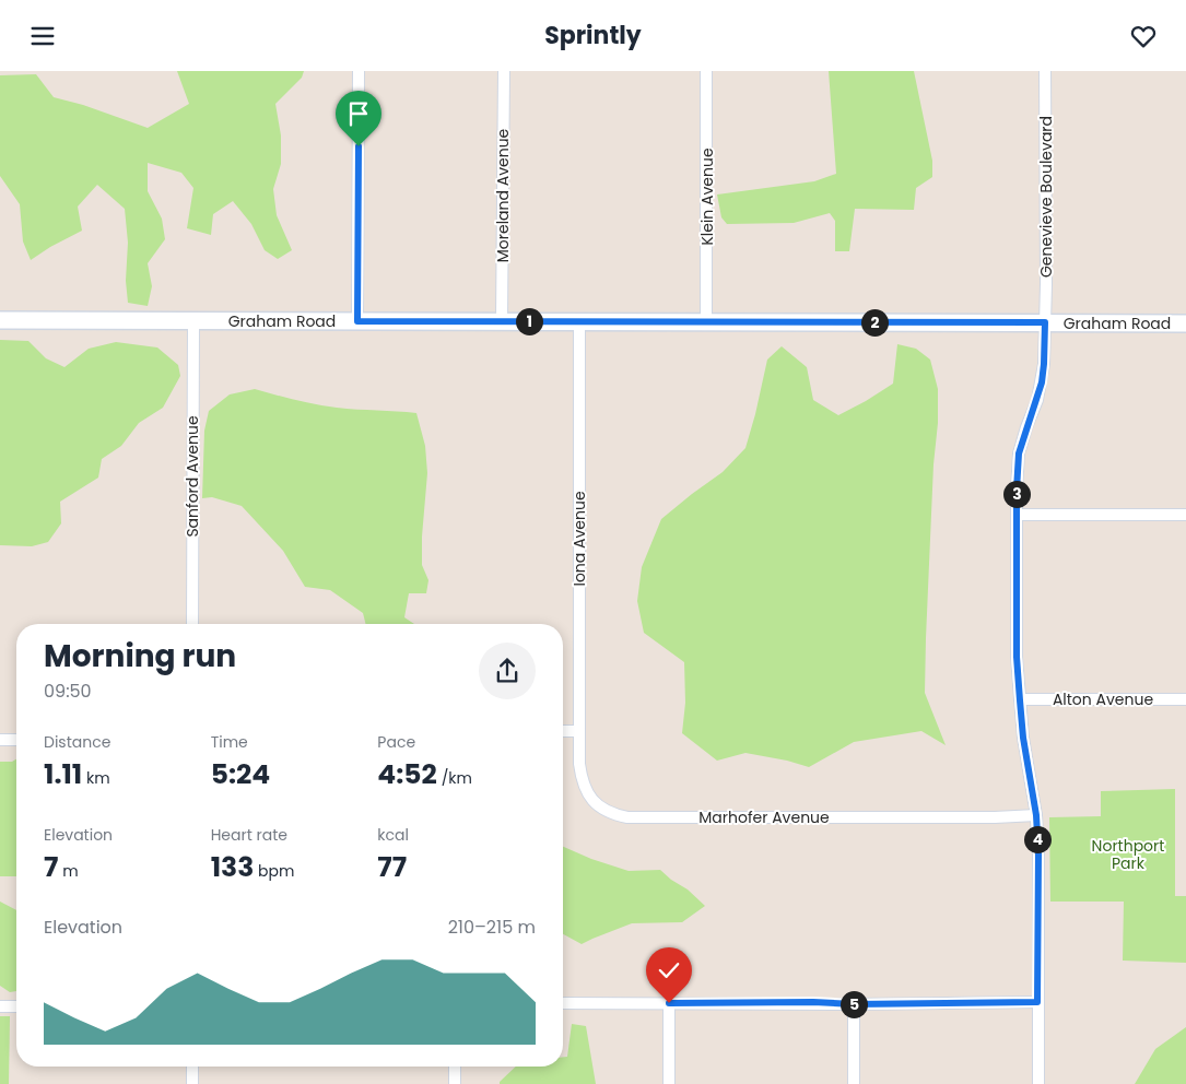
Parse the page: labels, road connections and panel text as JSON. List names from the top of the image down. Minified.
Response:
{"streets":{"main road":["Graham Road"],"street":["Moreland Avenue","Klein Avenue","Genevieve Boulevard","Sanford Avenue","Iona Avenue","Alton Avenue","Marhofer Avenue"]},"crossings":[["Moreland Avenue","Graham Road"],["Klein Avenue","Graham Road"],["Genevieve Boulevard","Graham Road"],["Genevieve Boulevard","Alton Avenue"],["Genevieve Boulevard","Marhofer Avenue"],["Graham Road","Sanford Avenue"],["Graham Road","Iona Avenue"],["Iona Avenue","Marhofer Avenue"]],"parks":["Northport Park"],"page":{"header":"Sprintly","pins":["1","2","3","4","5"],"heading":["Morning run","09:50"],"stats":[["Distance","1.11 km"],["Time","5:24"],["Pace","4:52 /km"],["Elevation","7 m"],["Heart rate","133 bpm"],["kcal","77"]],"chart":["Elevation","210–215 m"]}}
